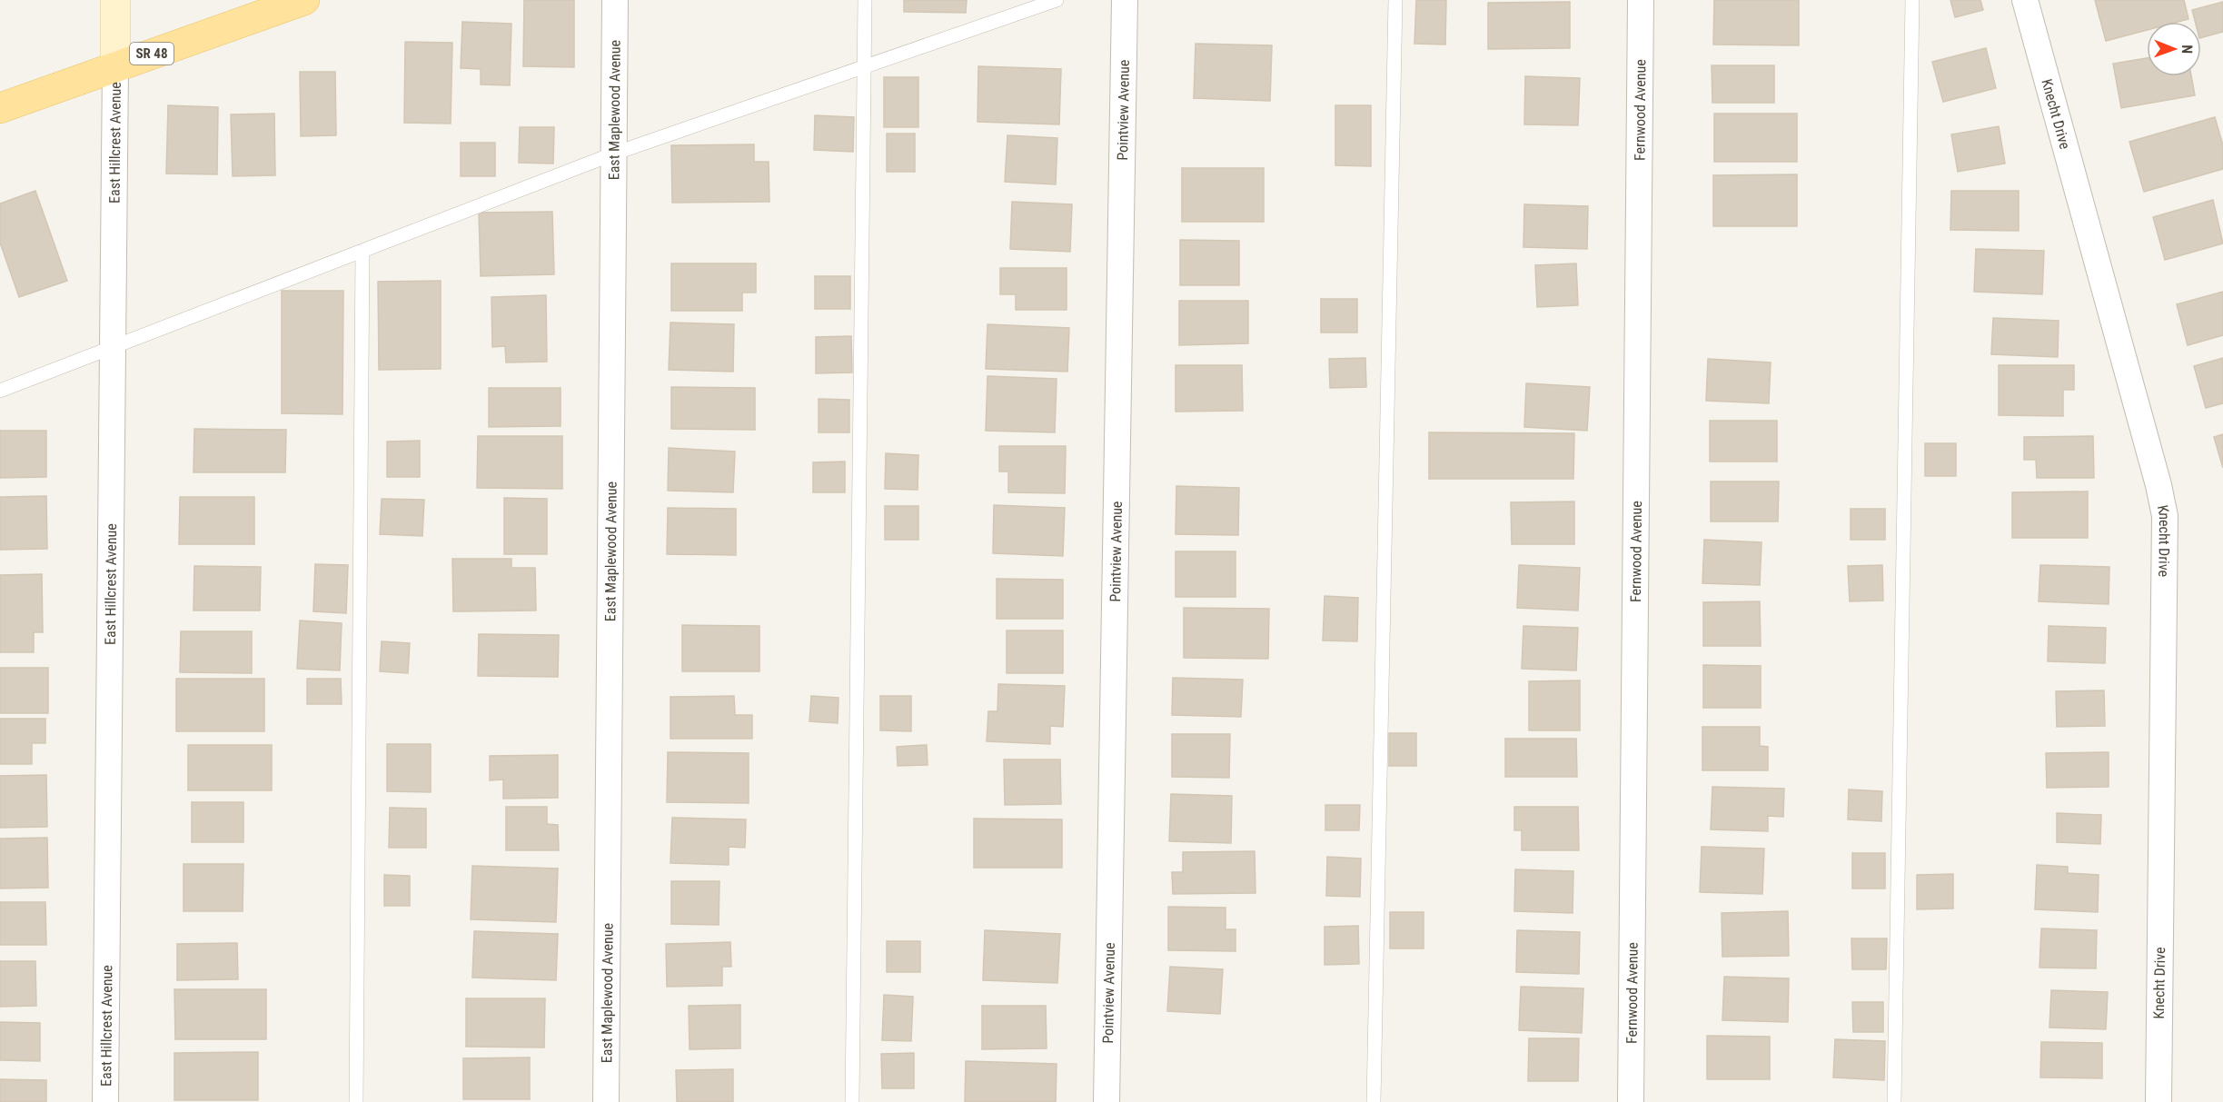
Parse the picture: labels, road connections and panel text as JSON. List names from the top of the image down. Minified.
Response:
{"streets":{"main road":["SR 48"],"street":["East Maplewood Avenue","Pointview Avenue","Fernwood Avenue","Knecht Drive","East Hillcrest Avenue"]},"crossings":[["SR 48","East Hillcrest Avenue"]],"north":"right"}
